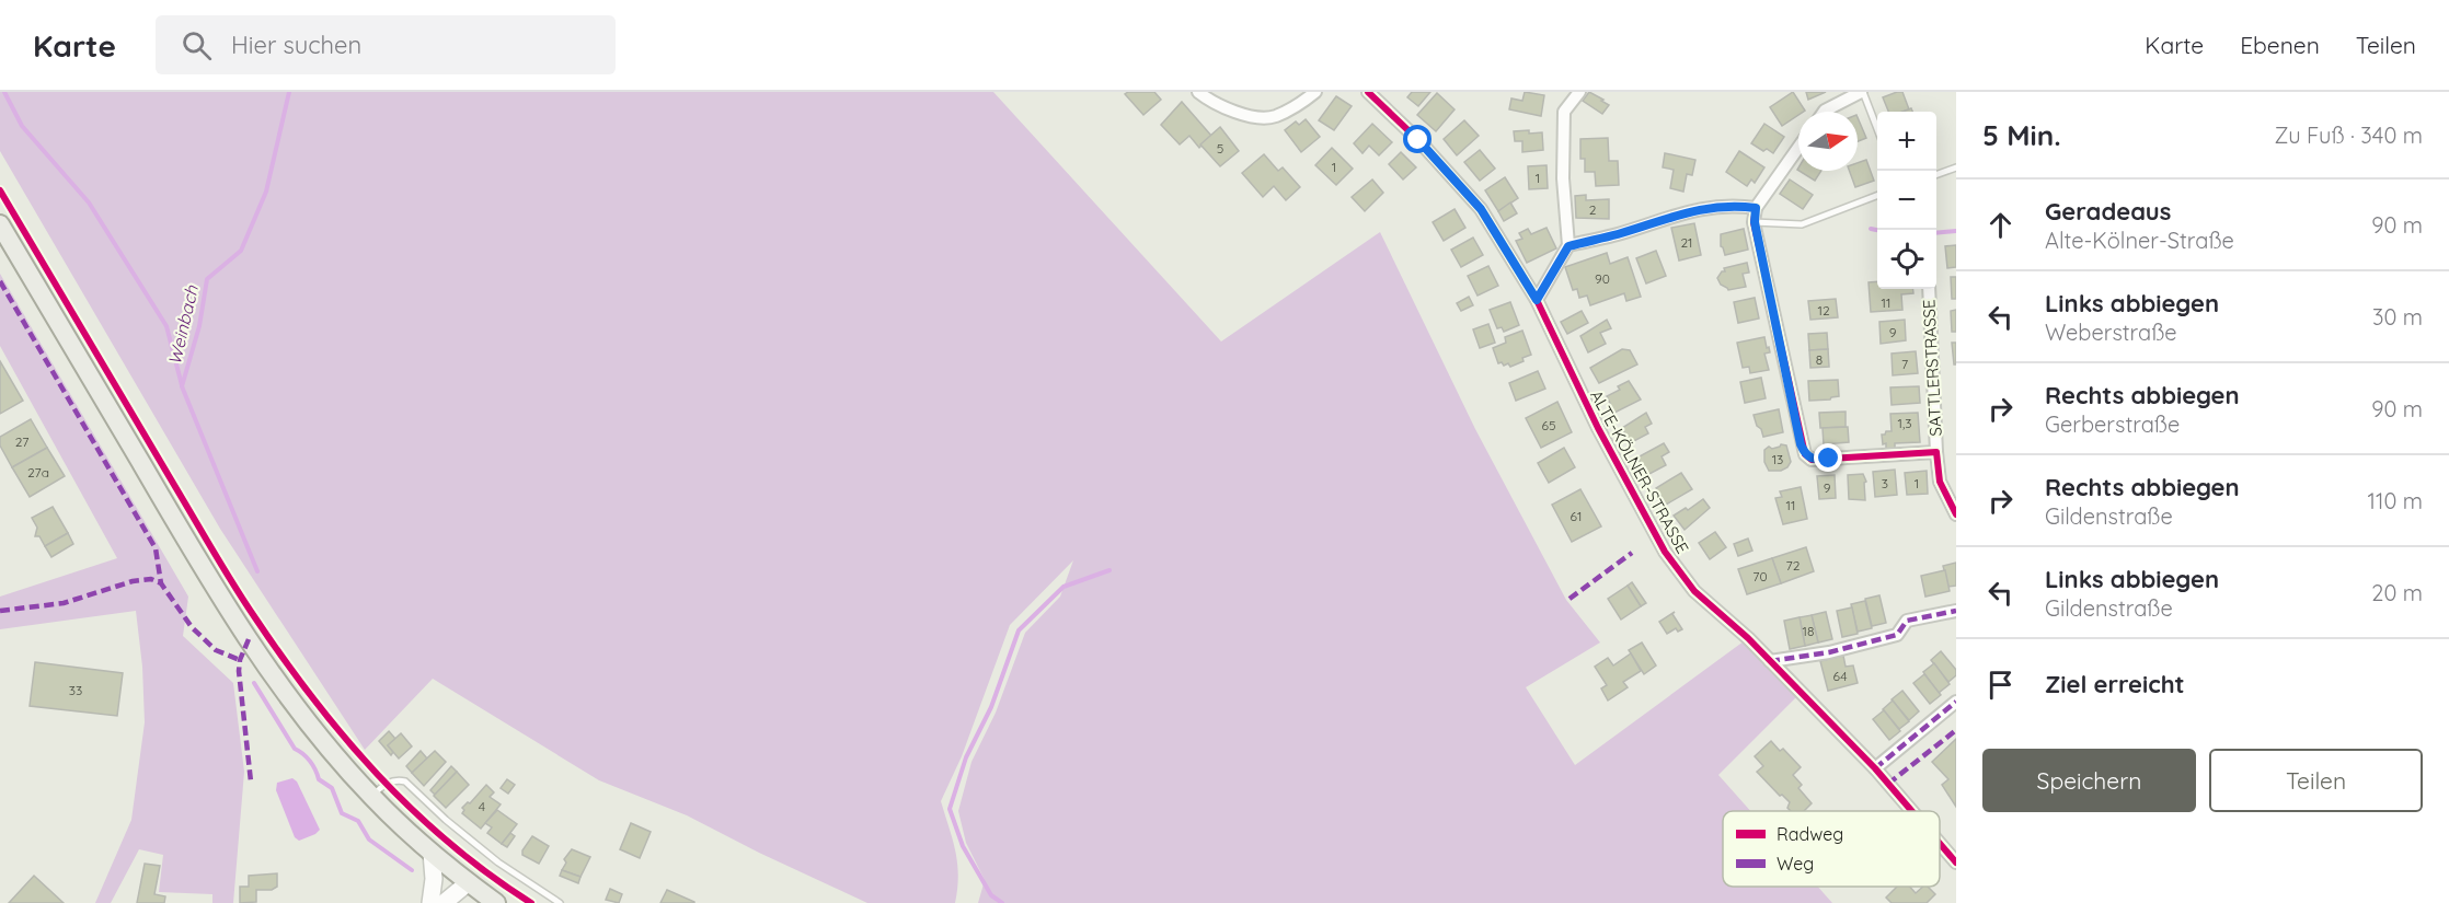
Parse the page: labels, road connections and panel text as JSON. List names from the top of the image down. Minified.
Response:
{"streets":{"street":["SATTLERSTRASSE","ALTE-KÖLNER-STRASSE"]},"water":["Weinbach"],"house_numbers":["5","1","1","2","21","90","11","12","9","8","7","1,3","65","27","13","27a","3","1","9","11","61","72","70","18","64","33","4"],"legend":["Radweg","Weg"],"north":"right","page":{"header":"Karte","search":"Hier suchen","nav":["Karte","Ebenen","Teilen"],"heading":["5 Min.","Zu Fuß · 340 m"],"map_buttons":["+","−"],"list":[["Geradeaus","Alte-Kölner-Straße","90 m"],["Links abbiegen","Weberstraße","30 m"],["Rechts abbiegen","Gerberstraße","90 m"],["Rechts abbiegen","Gildenstraße","110 m"],["Links abbiegen","Gildenstraße","20 m"],"Ziel erreicht"],"buttons":["Speichern","Teilen"]}}
